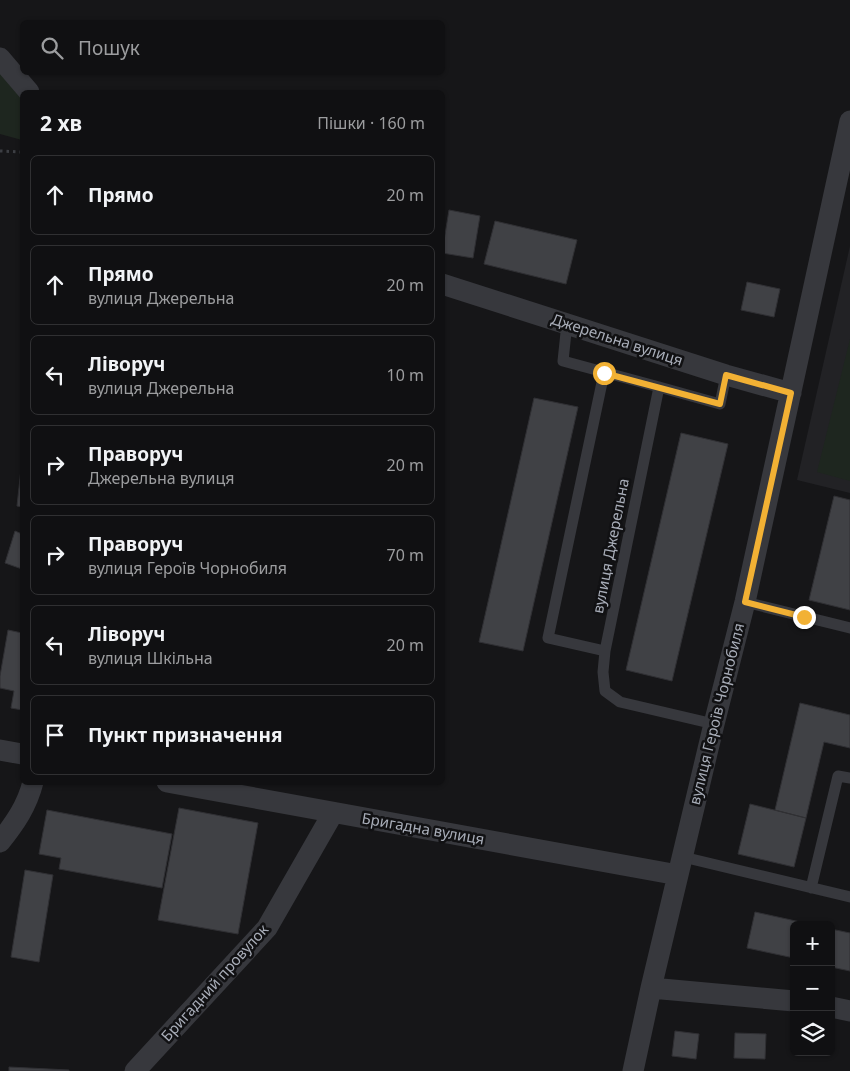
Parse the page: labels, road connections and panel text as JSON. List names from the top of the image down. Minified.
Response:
{"streets":{"street":["Джерельна вулиця","вулиця Героїв Чорнобиля","Бригадна вулиця","Бригадний провулок"],"lane":["вулиця Джерельна"]},"crossings":[["Джерельна вулиця","вулиця Героїв Чорнобиля"],["вулиця Джерельна","вулиця Героїв Чорнобиля"],["вулиця Героїв Чорнобиля","Бригадна вулиця"],["Бригадна вулиця","Бригадний провулок"]],"page":{"search":"Пошук","heading":["2 хв","Пішки · 160 m"],"list":[["Прямо","20 m"],["Прямо","вулиця Джерельна","20 m"],["Ліворуч","вулиця Джерельна","10 m"],["Праворуч","Джерельна вулиця","20 m"],["Праворуч","вулиця Героїв Чорнобиля","70 m"],["Ліворуч","вулиця Шкільна","20 m"],"Пункт призначення"],"map_buttons":["+","−"]}}
